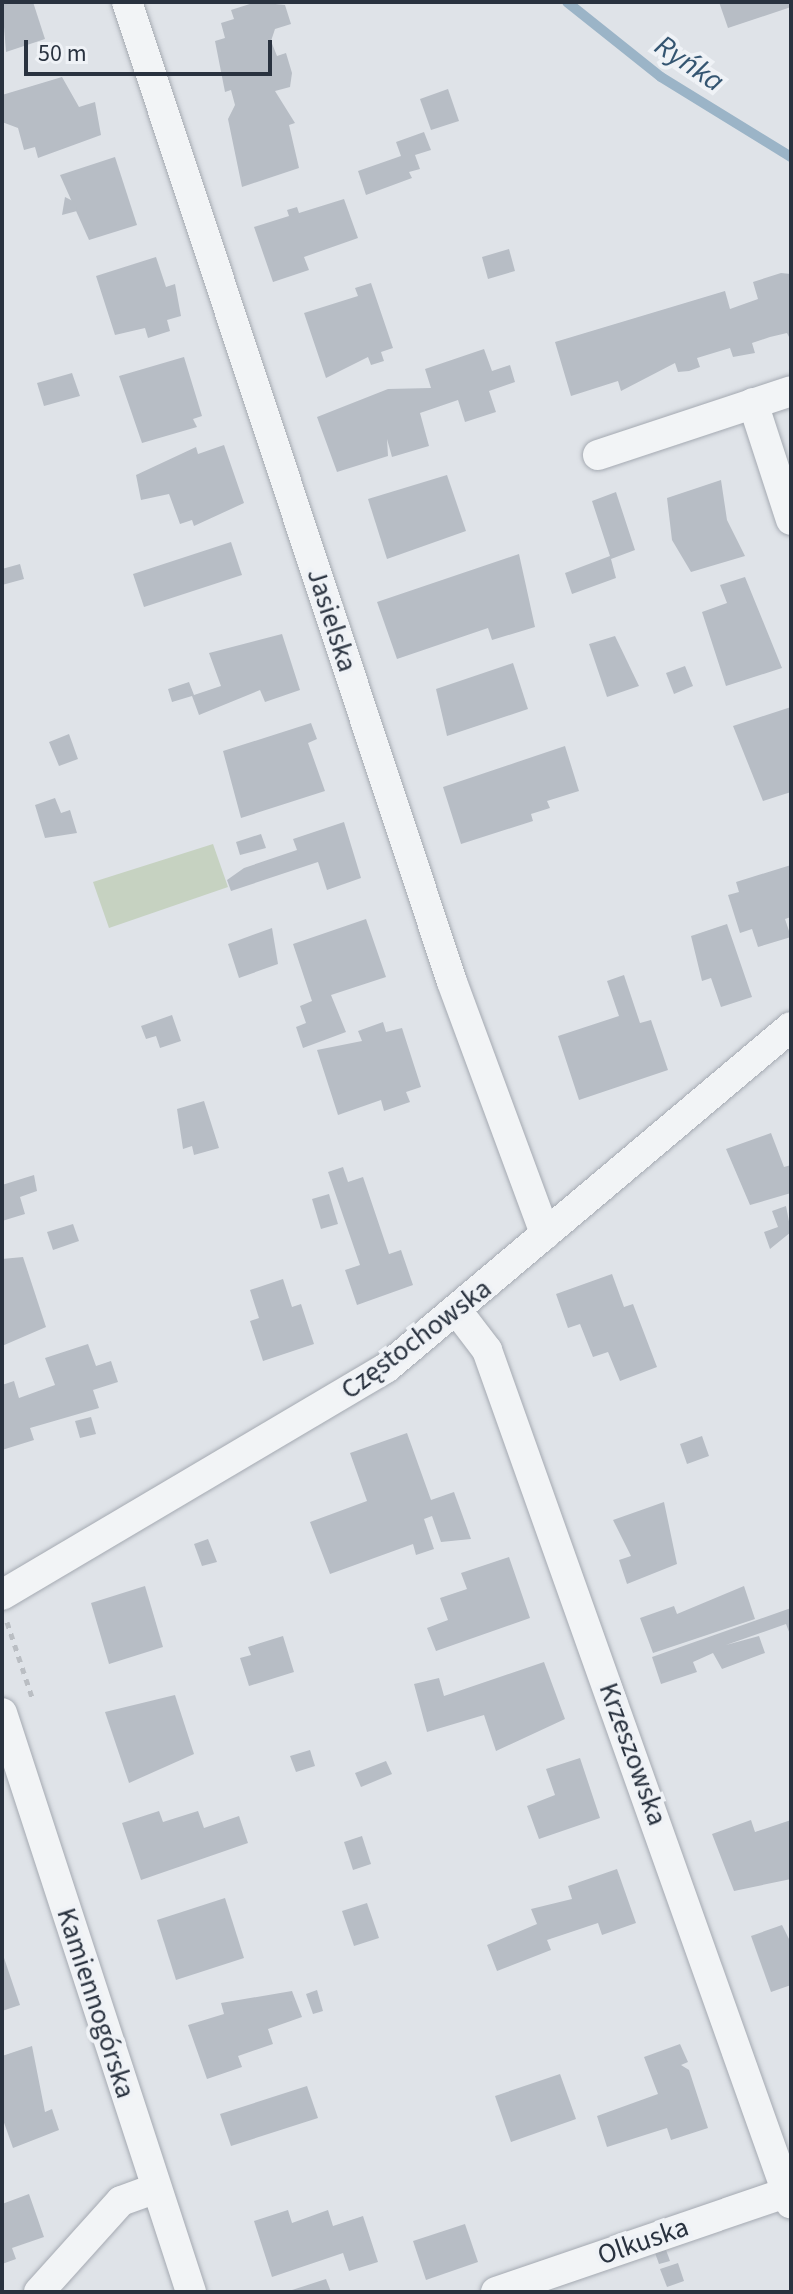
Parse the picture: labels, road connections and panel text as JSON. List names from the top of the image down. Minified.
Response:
{"streets":{"street":["Jasielska","Częstochowska","Krzeszowska","Kamiennogórska","Olkuska"]},"crossings":[["Jasielska","Częstochowska"],["Częstochowska","Krzeszowska"],["Krzeszowska","Olkuska"]],"water":["Ryńka"],"scale_bar":"50 m"}
